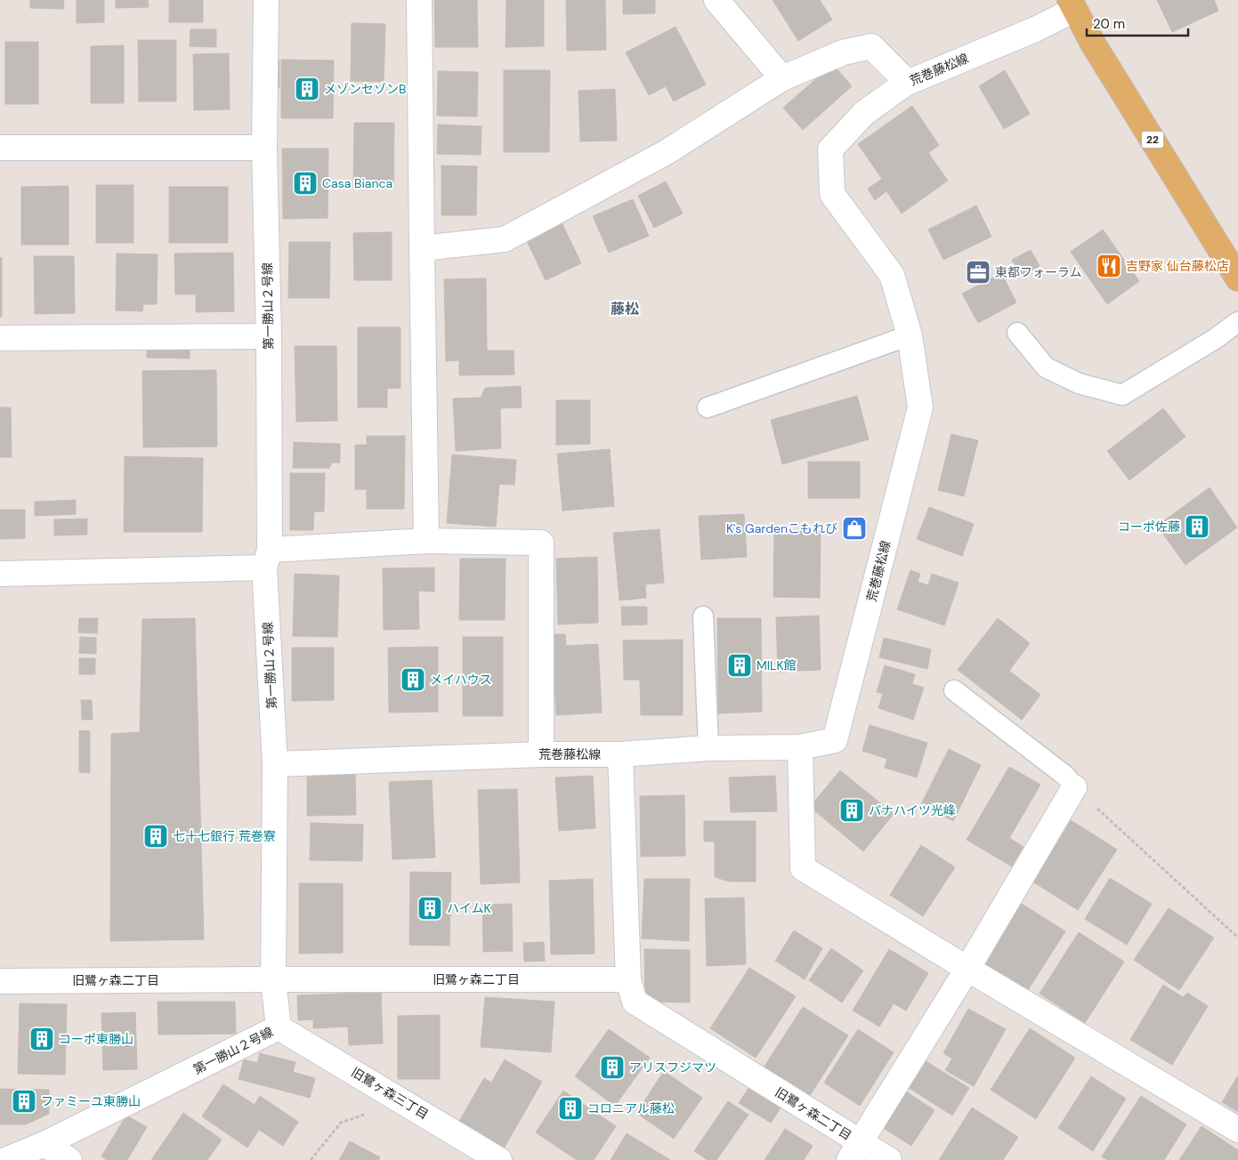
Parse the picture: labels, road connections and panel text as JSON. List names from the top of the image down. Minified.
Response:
{"streets":{"main road":["22"],"street":["荒巻藤松線","第一勝山２号線","旧鷺ヶ森二丁目","旧鷺ヶ森三丁目"]},"crossings":[["荒巻藤松線","22"],["荒巻藤松線","第一勝山２号線"],["第一勝山２号線","旧鷺ヶ森二丁目"],["第一勝山２号線","旧鷺ヶ森三丁目"]],"districts":["藤松"],"places":{"building":["メゾンセゾンB","Casa Bianca","コーポ佐藤","MILK館","メイハウス","パナハイツ光峰","七十七銀行 荒巻寮","ハイムK","コーポ東勝山","アリスフジマツ","ファミーユ東勝山","コロニアル藤松"],"restaurant":["吉野家 仙台藤松店"],"office":["東都フォーラム"],"shop":["K's Gardenこもれび"]},"scale_bar":"20 m"}
